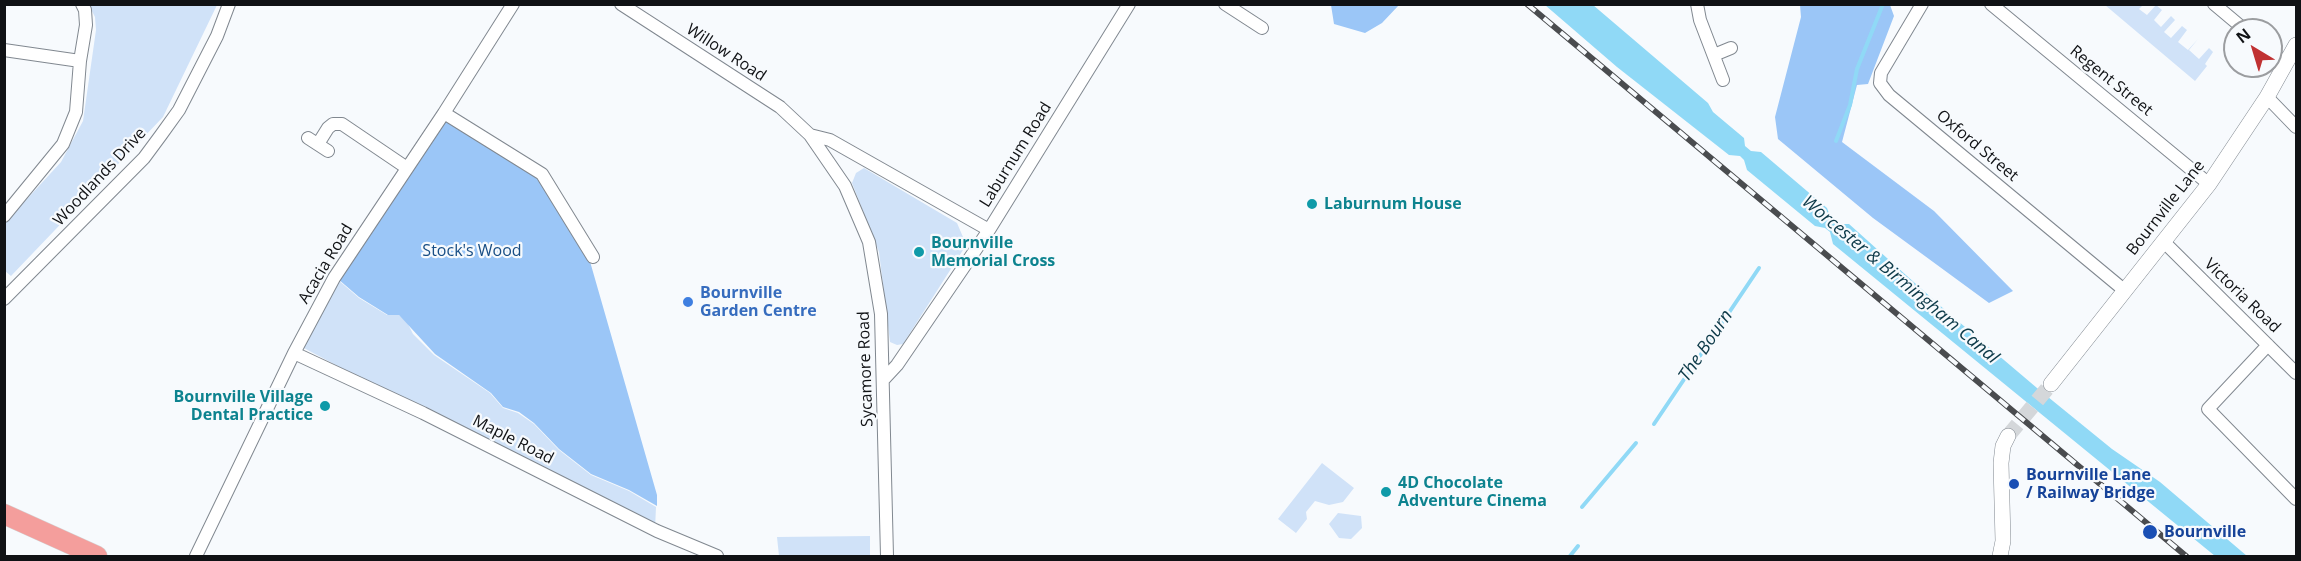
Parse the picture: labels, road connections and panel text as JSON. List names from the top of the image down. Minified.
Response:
{"streets":{"street":["Willow Road","Regent Street","Oxford Street","Laburnum Road","Woodlands Drive","Bournville Lane","Acacia Road","Victoria Road","Sycamore Road","Maple Road"]},"crossings":[["Willow Road","Laburnum Road"],["Willow Road","Sycamore Road"],["Regent Street","Bournville Lane"],["Oxford Street","Bournville Lane"],["Laburnum Road","Sycamore Road"],["Bournville Lane","Victoria Road"],["Acacia Road","Maple Road"]],"water":["Worcester & Birmingham Canal","The Bourn"],"parks":["Stock's Wood"],"places":["Laburnum House","Bournville Memorial Cross","Bournville Garden Centre","Bournville Village Dental Practice","Bournville Lane / Railway Bridge","4D Chocolate Adventure Cinema","Bournville"],"north":"top left"}
